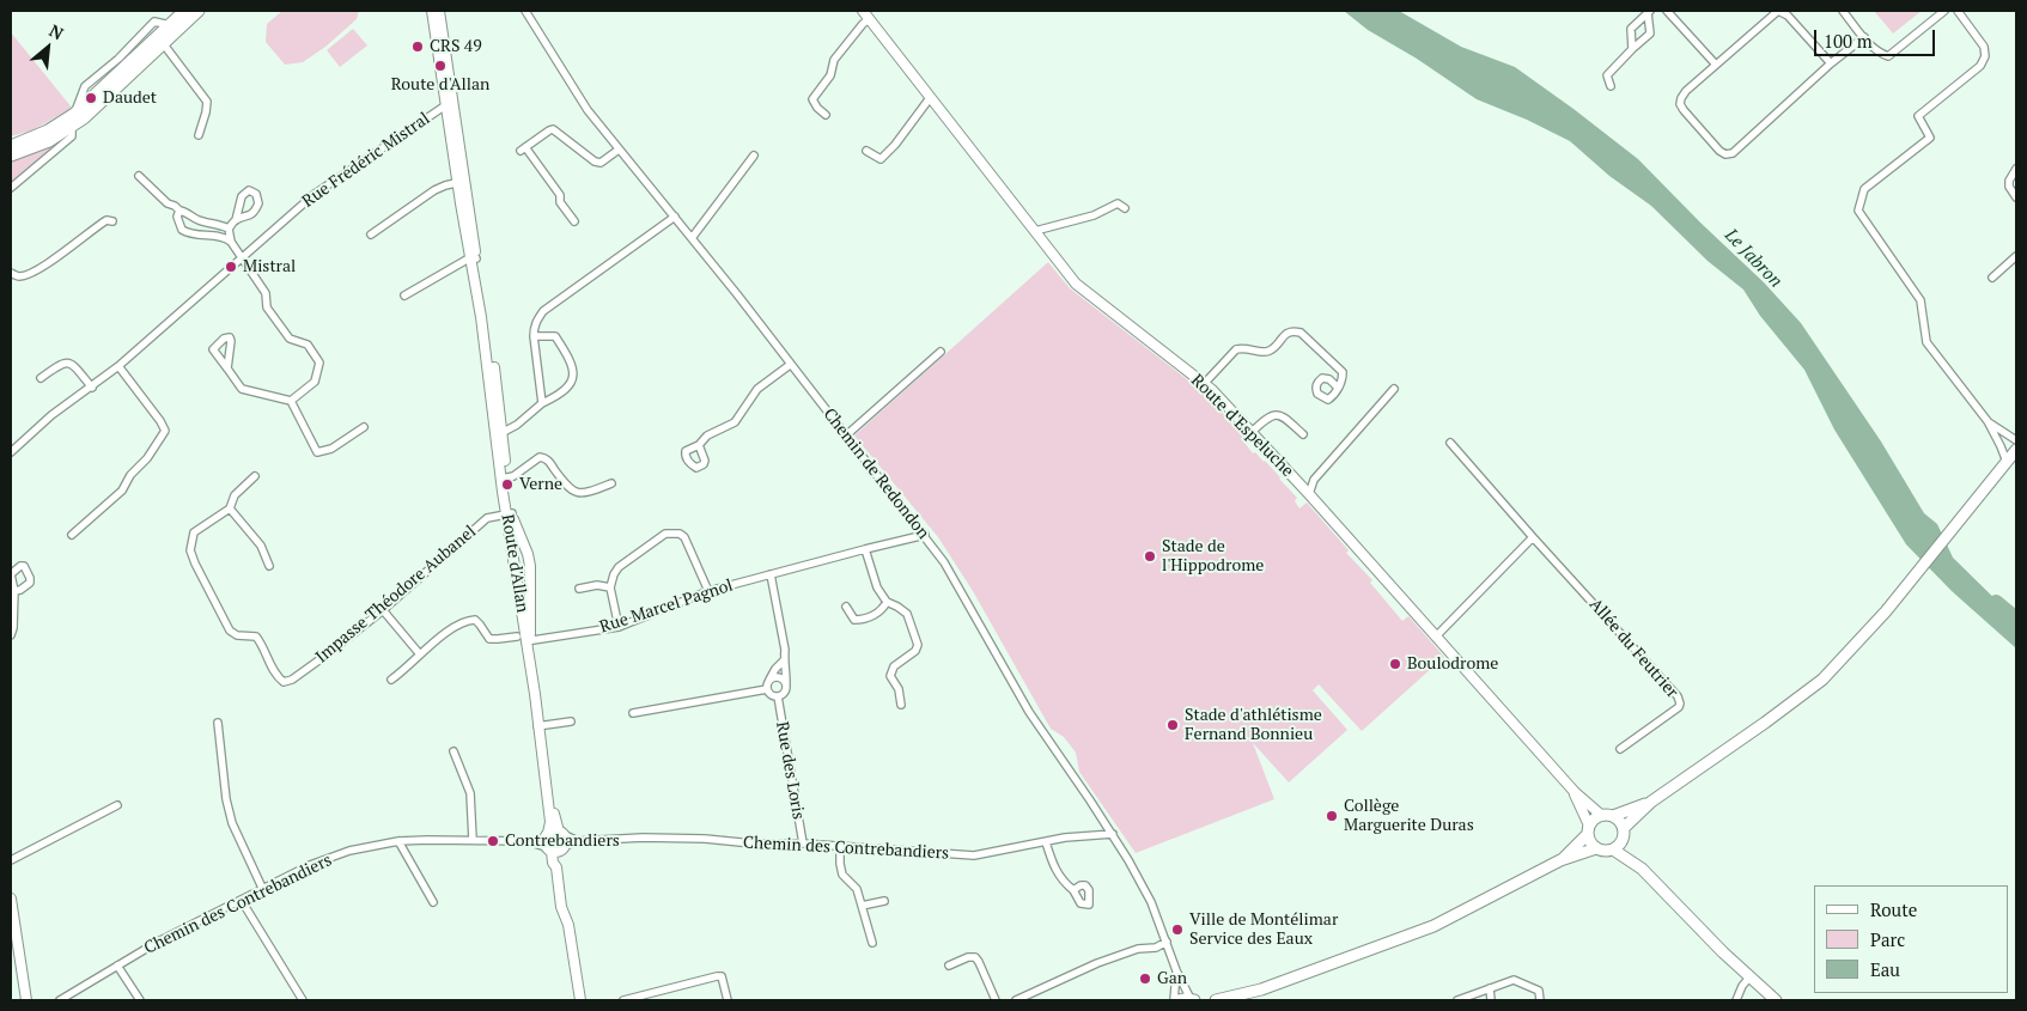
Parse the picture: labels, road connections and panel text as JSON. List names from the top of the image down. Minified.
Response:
{"streets":{"street":["Rue Frédéric Mistral","Route d'Espeluche","Chemin de Redondon","Route d'Allan","Impasse Théodore Aubanel","Rue Marcel Pagnol","Allée du Feutrier","Rue des Loris","Chemin des Contrebandiers"]},"crossings":[["Rue Frédéric Mistral","Route d'Allan"],["Chemin de Redondon","Rue Marcel Pagnol"],["Chemin de Redondon","Chemin des Contrebandiers"],["Route d'Allan","Impasse Théodore Aubanel"],["Route d'Allan","Rue Marcel Pagnol"],["Route d'Allan","Chemin des Contrebandiers"],["Rue des Loris","Chemin des Contrebandiers"]],"water":["Le Jabron"],"places":["CRS 49","Route d'Allan","Daudet","Mistral","Verne","Stade de l'Hippodrome","Boulodrome","Stade d'athlétisme Fernand Bonnieu","Collège Marguerite Duras","Contrebandiers","Ville de Montélimar Service des Eaux","Gan"],"legend":["Route","Parc","Eau"],"scale_bar":"100 m","north":"top right"}
